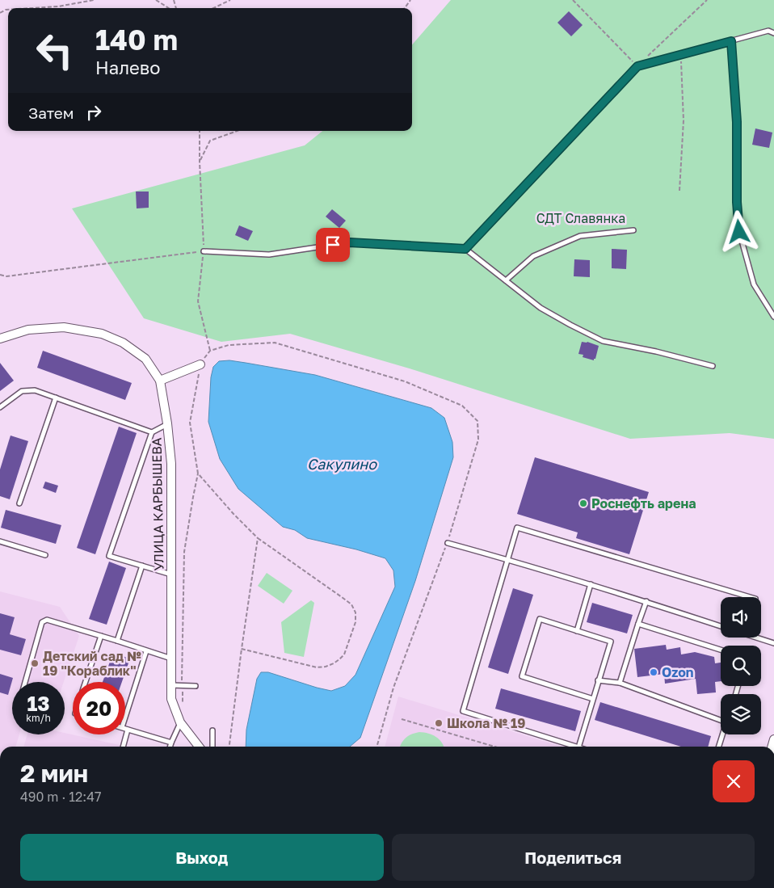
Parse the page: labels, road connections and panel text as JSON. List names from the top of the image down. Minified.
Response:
{"streets":{"street":["УЛИЦА КАРБЫШЕВА"]},"water":["Сакулино"],"parks":["СДТ Славянка"],"places":["Роснефть арена","Детский сад № 19 \"Кораблик\"","Ozon","Школа № 19"],"page":{"turn":["140 m","Налево"],"then":"Затем","speed":"13 km/h","limit":"20","heading":["2 мин","490 m · 12:47"],"buttons":["Выход","Поделиться"]}}
